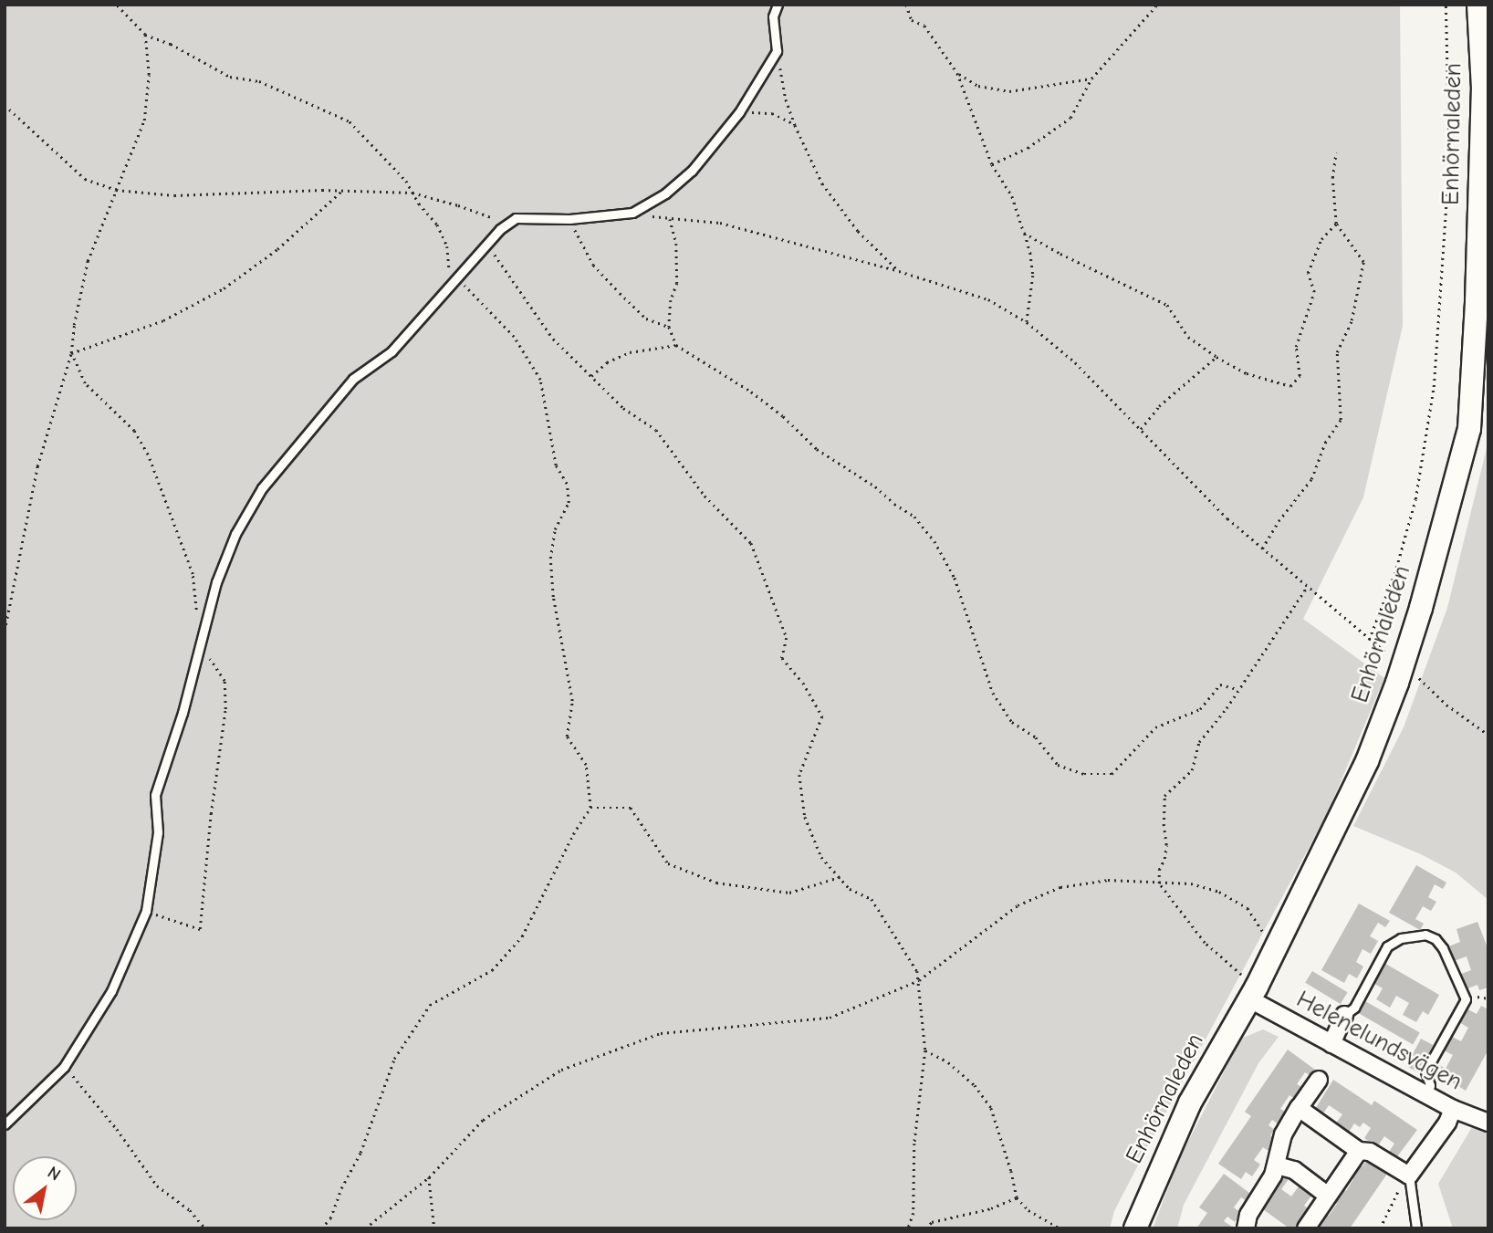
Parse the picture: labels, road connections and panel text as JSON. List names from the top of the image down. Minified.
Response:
{"streets":{"street":["Enhörnaleden","Helenelundsvägen"]},"crossings":[["Enhörnaleden","Helenelundsvägen"]],"north":"top right"}
